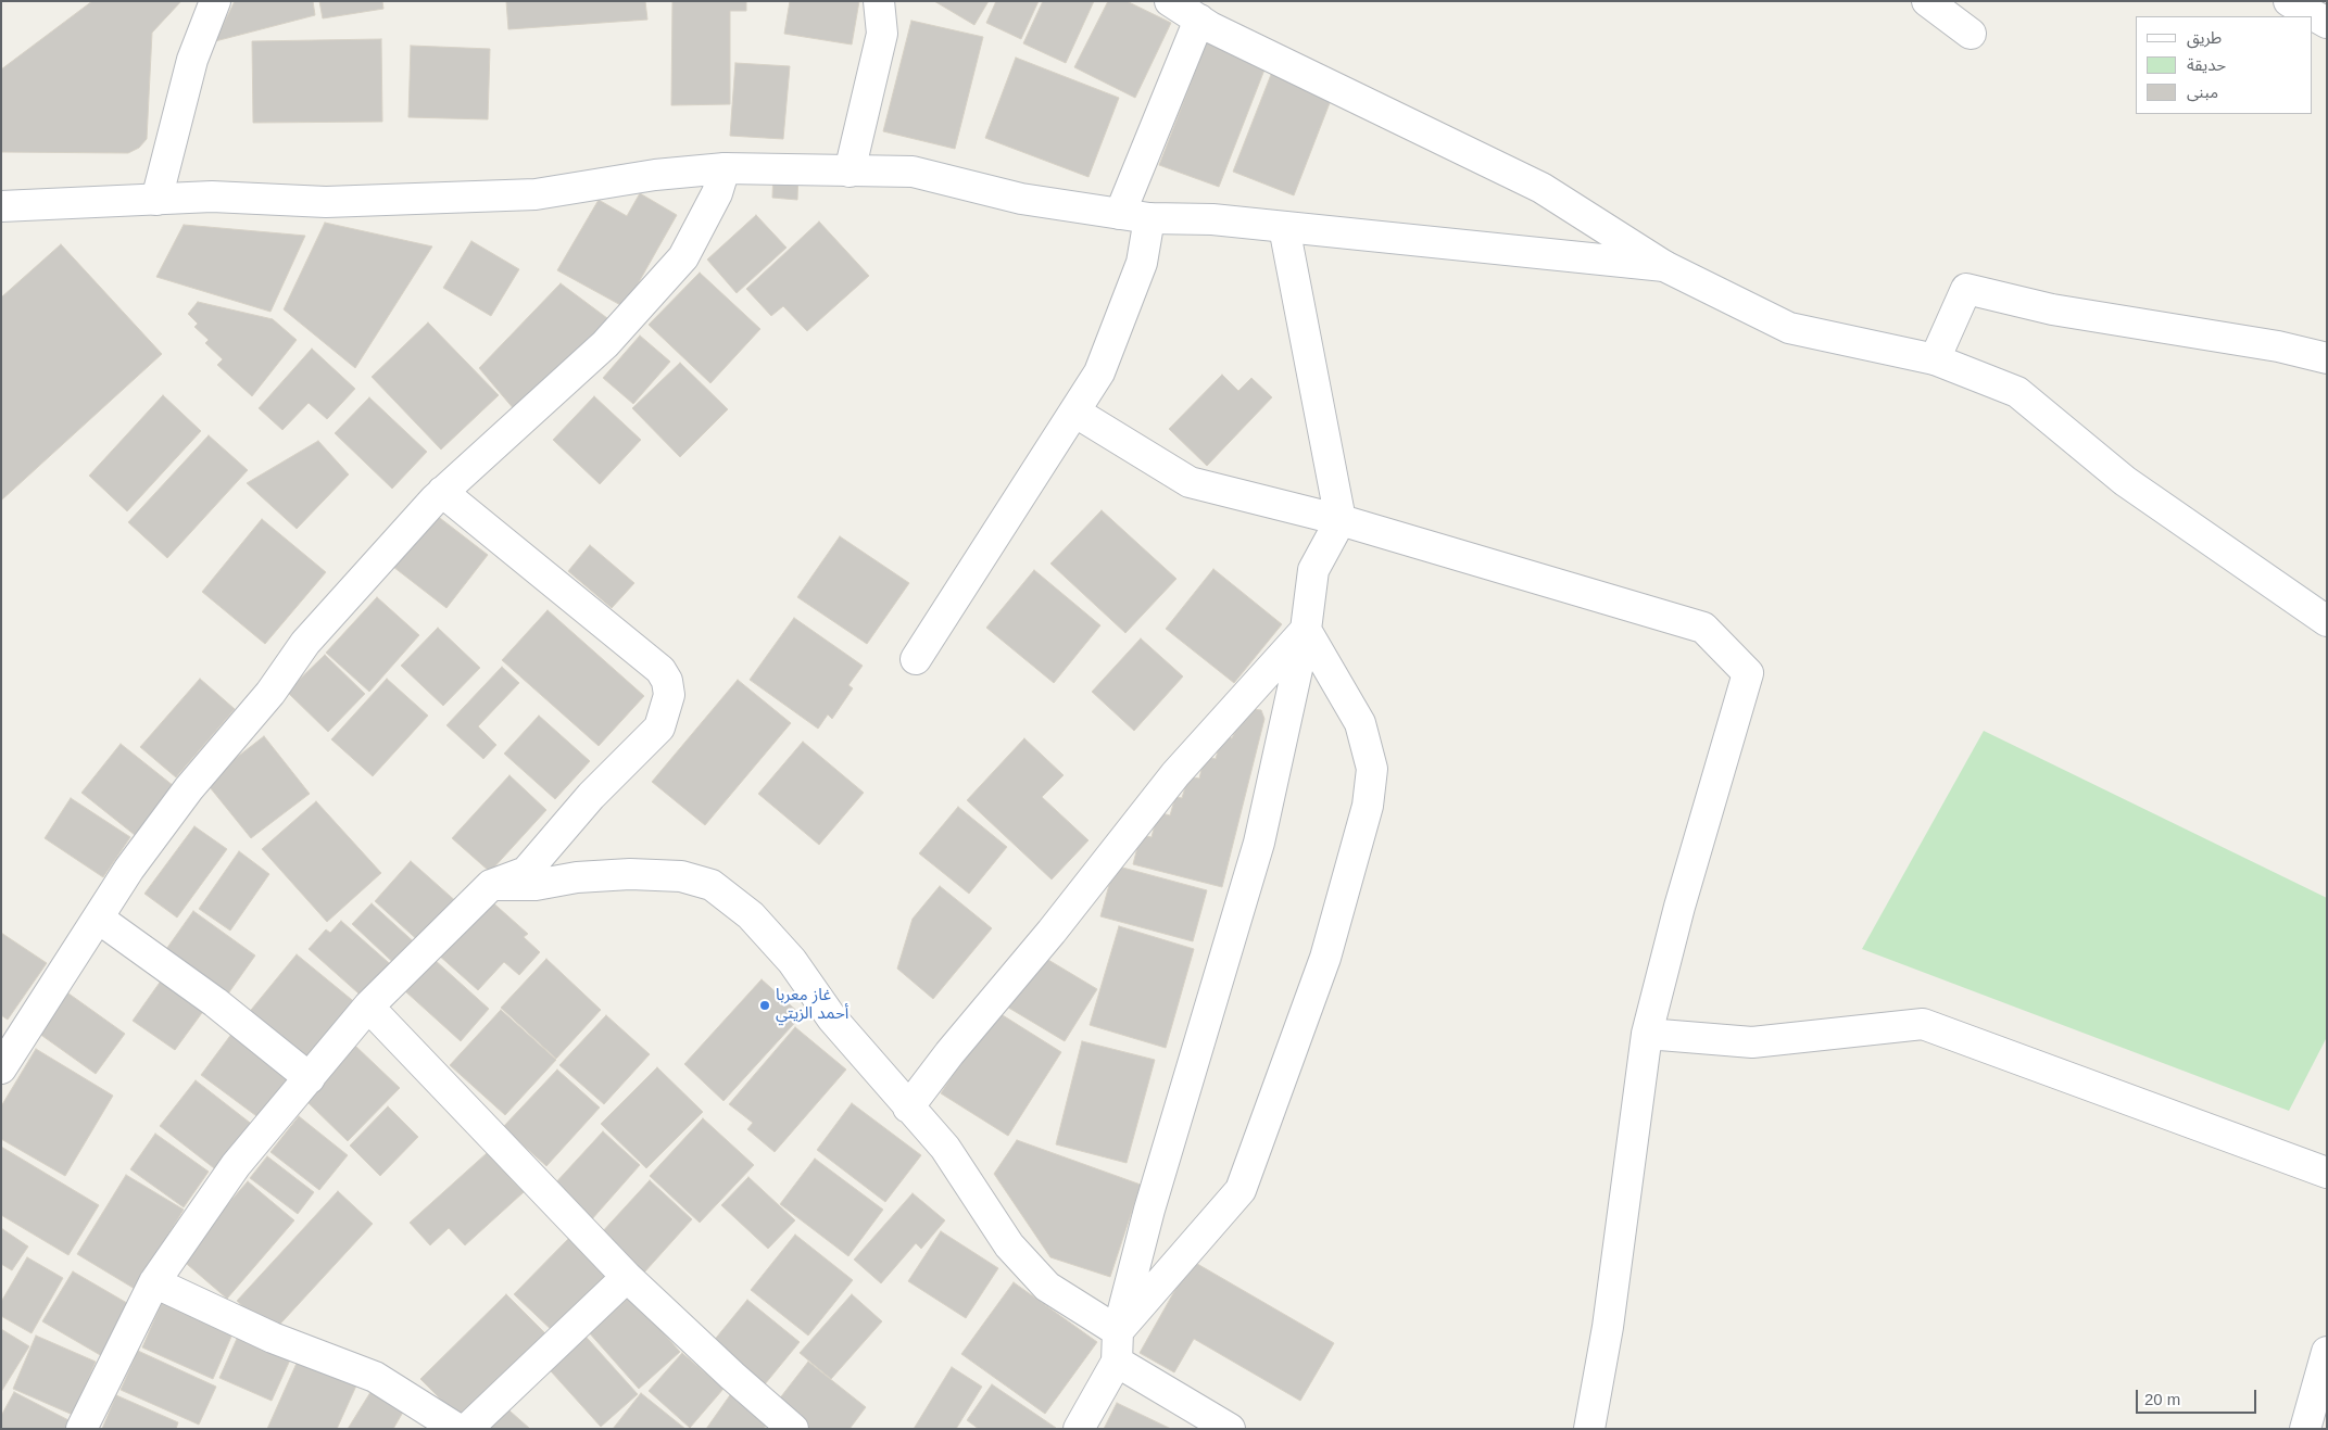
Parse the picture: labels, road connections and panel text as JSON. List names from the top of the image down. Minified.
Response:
{"places":["غاز معربا أحمد الزيتي"],"legend":["طريق","حديقة","مبنى"],"scale_bar":"20 m"}
